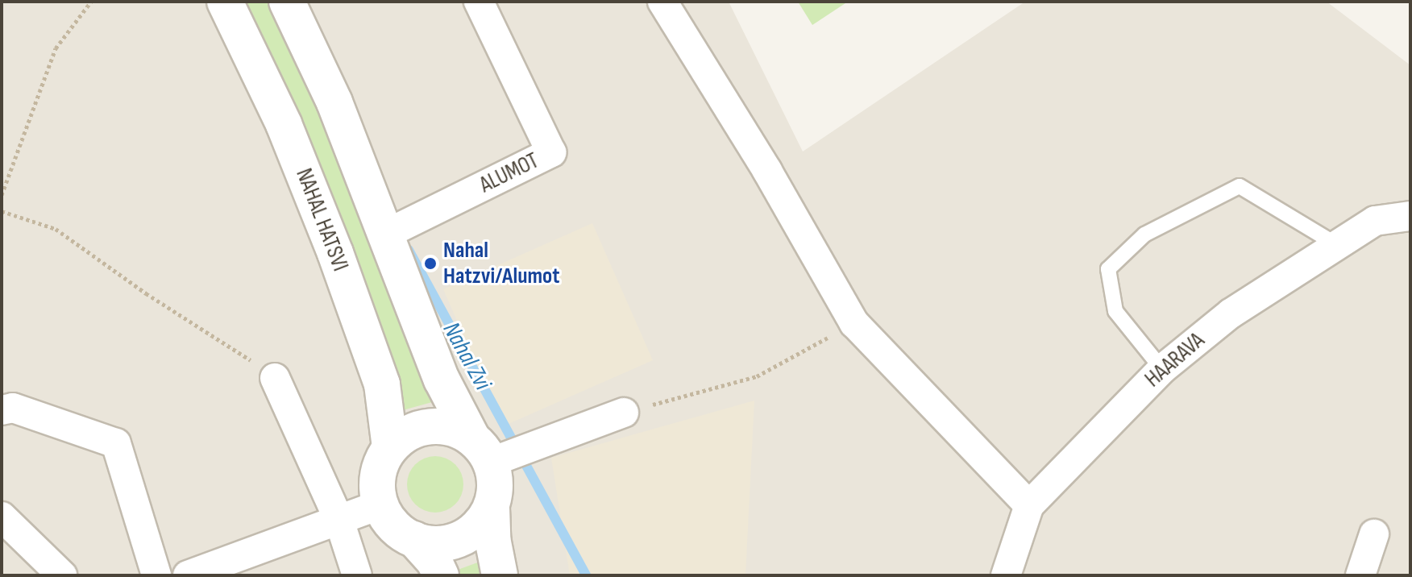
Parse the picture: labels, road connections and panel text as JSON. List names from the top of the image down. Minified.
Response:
{"streets":{"street":["ALUMOT","NAHAL HATSVI","HAARAVA"]},"water":["Nahal Zvi"],"places":["Nahal Hatzvi/Alumot"]}
